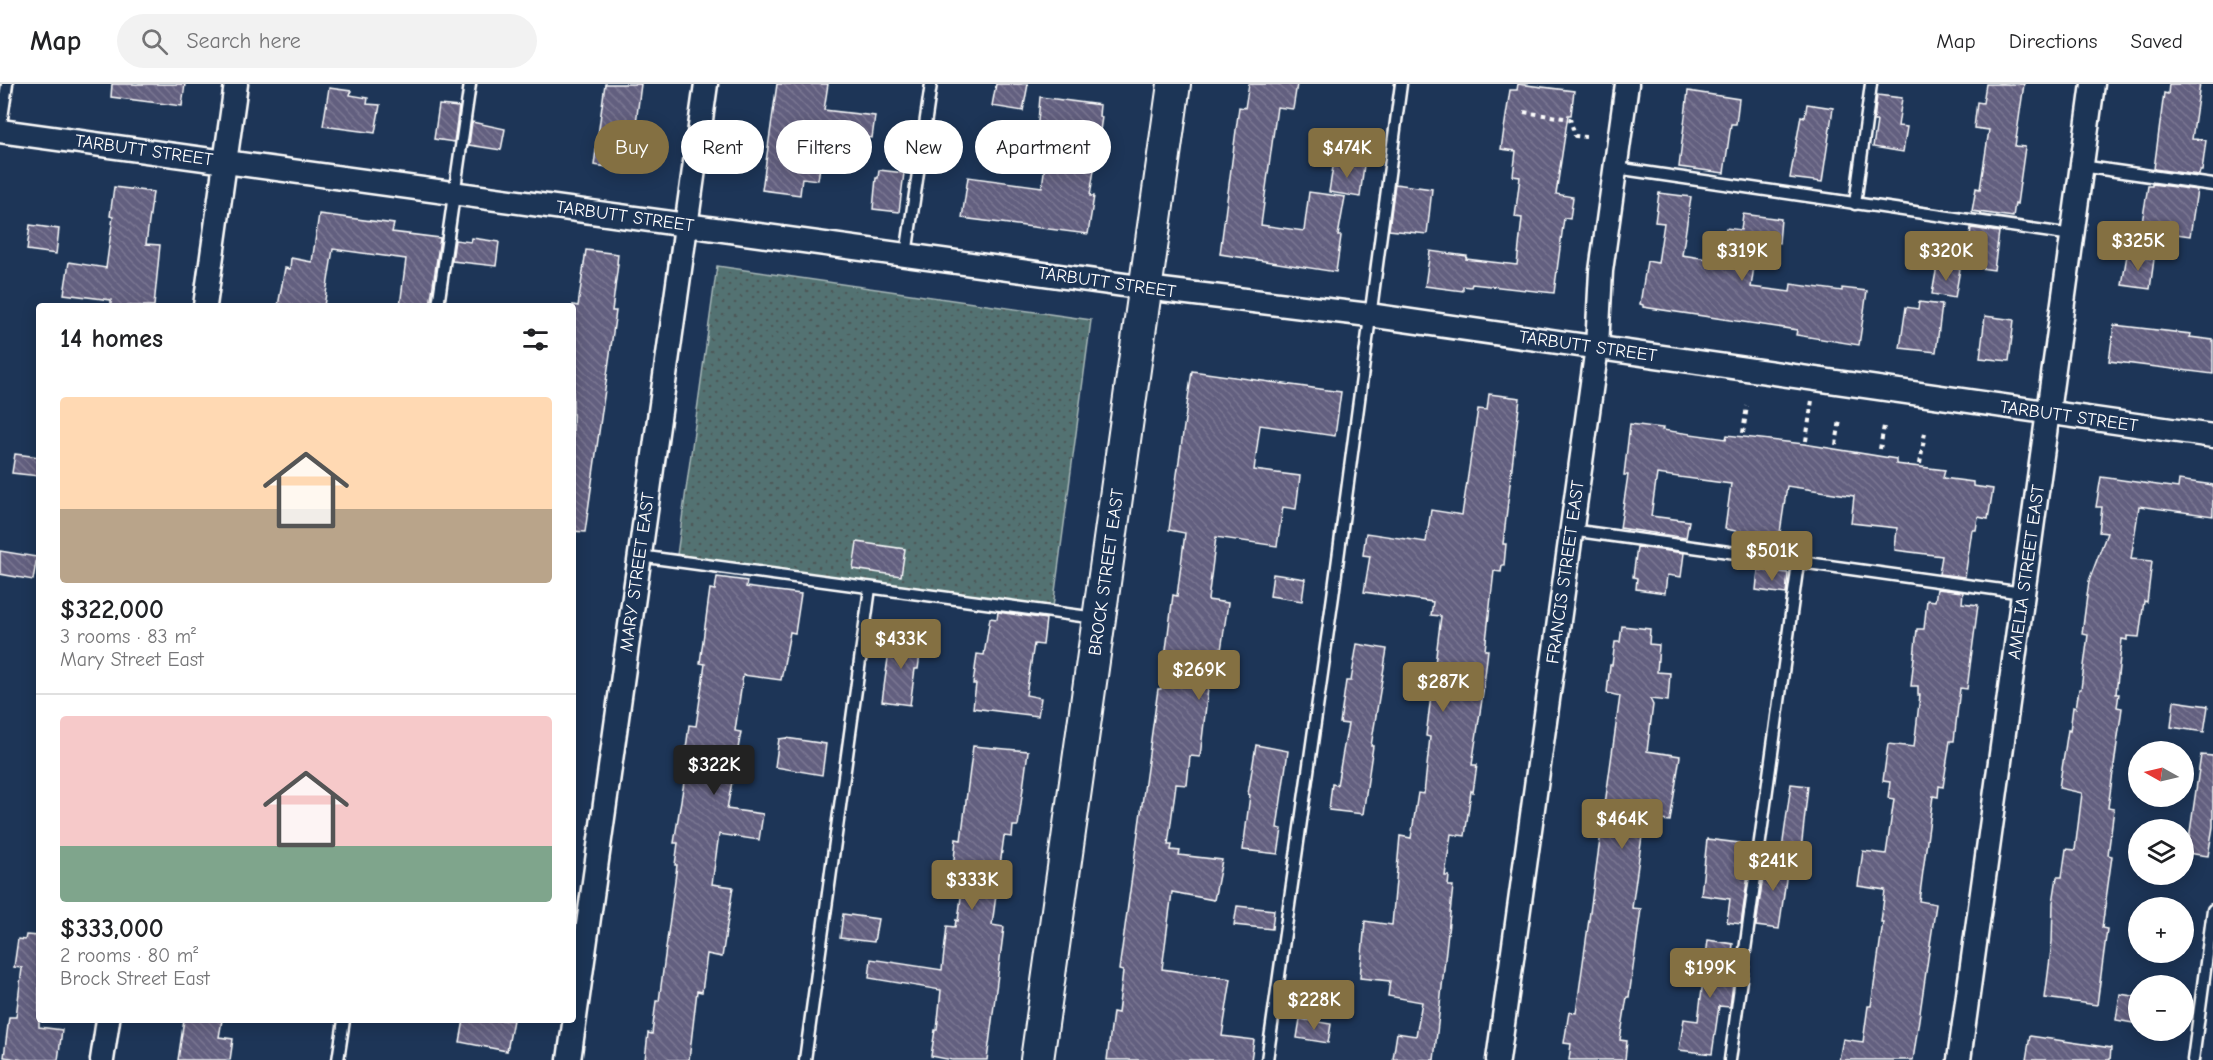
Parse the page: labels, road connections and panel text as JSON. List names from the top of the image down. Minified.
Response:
{"streets":{"street":["TARBUTT STREET","MARY STREET EAST","BROCK STREET EAST","FRANCIS STREET EAST","AMELIA STREET EAST"]},"crossings":[["TARBUTT STREET","MARY STREET EAST"],["TARBUTT STREET","BROCK STREET EAST"],["TARBUTT STREET","FRANCIS STREET EAST"],["TARBUTT STREET","AMELIA STREET EAST"]],"north":"left","page":{"header":"Map","search":"Search here","nav":["Map","Directions","Saved"],"chip":["Buy","Rent","Filters","New","Apartment"],"price":["$474K","$325K","$319K","$320K","$501K","$433K","$269K","$287K","$322K","$464K","$241K","$333K","$199K","$228K"],"heading":"14 homes","list":[{"name":"$322,000","note":"3 rooms · 83 m² · Mary Street East"},{"name":"$333,000","note":"2 rooms · 80 m² · Brock Street East"}],"map_buttons":["+","−"]}}
